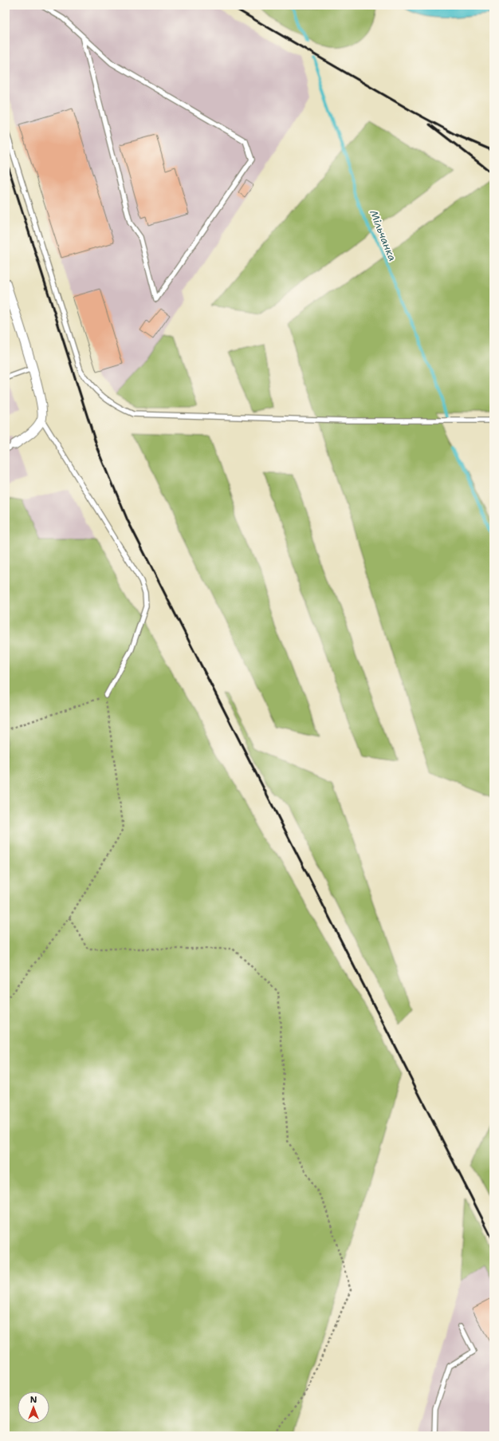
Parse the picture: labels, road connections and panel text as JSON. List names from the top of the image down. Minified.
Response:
{"water":["Мільчанка"],"north":"top"}
